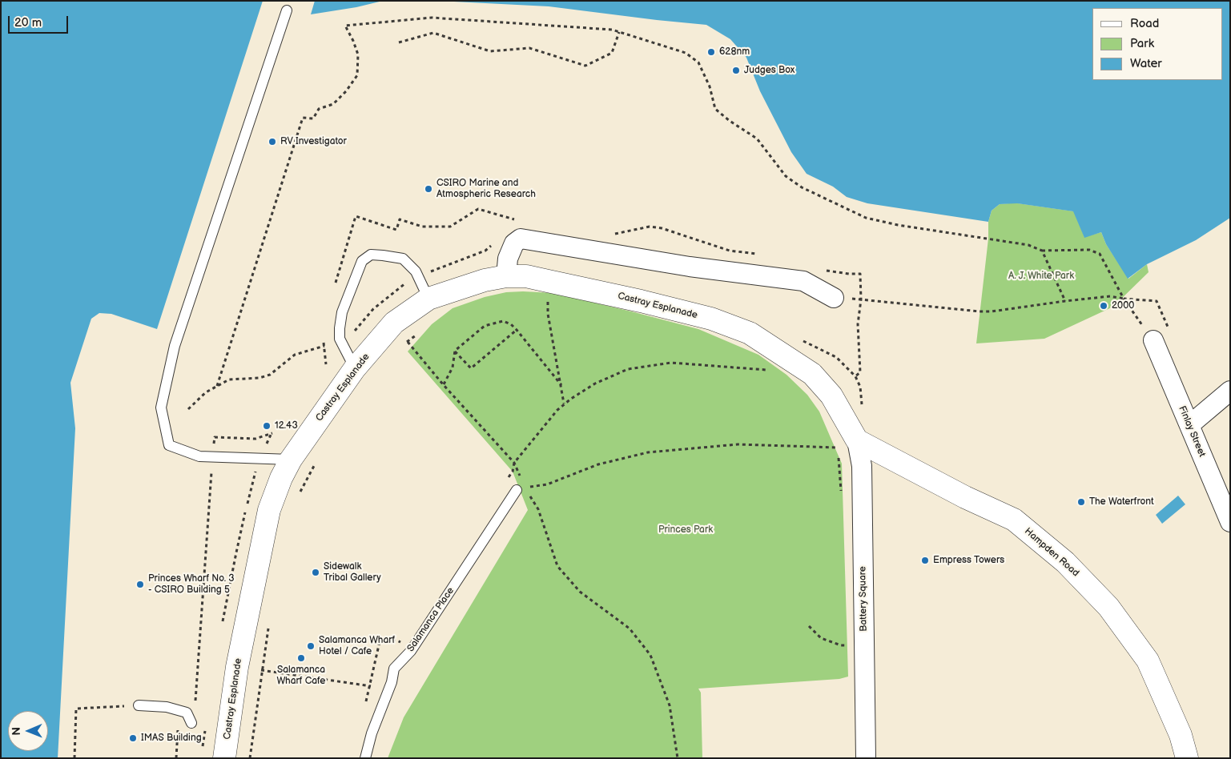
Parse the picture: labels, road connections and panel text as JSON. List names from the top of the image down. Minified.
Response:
{"streets":{"street":["Castray Esplanade","Finlay Street","Hampden Road","Battery Square"],"lane":["Salamanca Place"]},"crossings":[["Castray Esplanade","Hampden Road"],["Castray Esplanade","Battery Square"],["Hampden Road","Battery Square"]],"parks":["A. J. White Park","Princes Park"],"places":["628nm","Judges Box","RV Investigator","CSIRO Marine and Atmospheric Research","2000","12.43","The Waterfront","Empress Towers","Sidewalk Tribal Gallery","Princes Wharf No. 3 - CSIRO Building 5","Salamanca Wharf Hotel / Cafe","Salamanca Wharf Cafe","IMAS Building"],"legend":["Road","Park","Water"],"scale_bar":"20 m","north":"left"}
